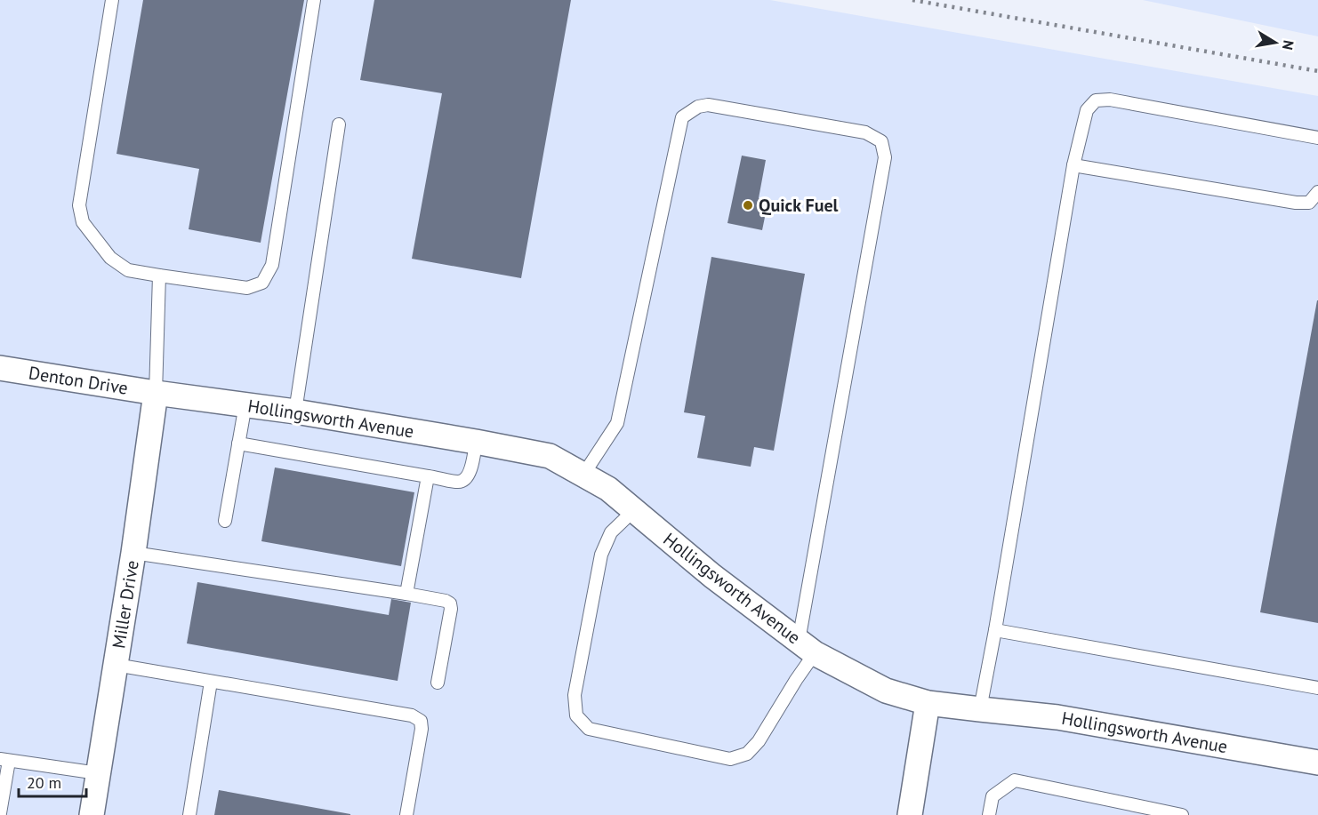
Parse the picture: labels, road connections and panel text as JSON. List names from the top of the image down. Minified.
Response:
{"streets":{"street":["Denton Drive","Hollingsworth Avenue","Miller Drive"]},"crossings":[["Denton Drive","Hollingsworth Avenue"],["Denton Drive","Miller Drive"],["Hollingsworth Avenue","Miller Drive"]],"places":["Quick Fuel"],"scale_bar":"20 m","north":"right"}
